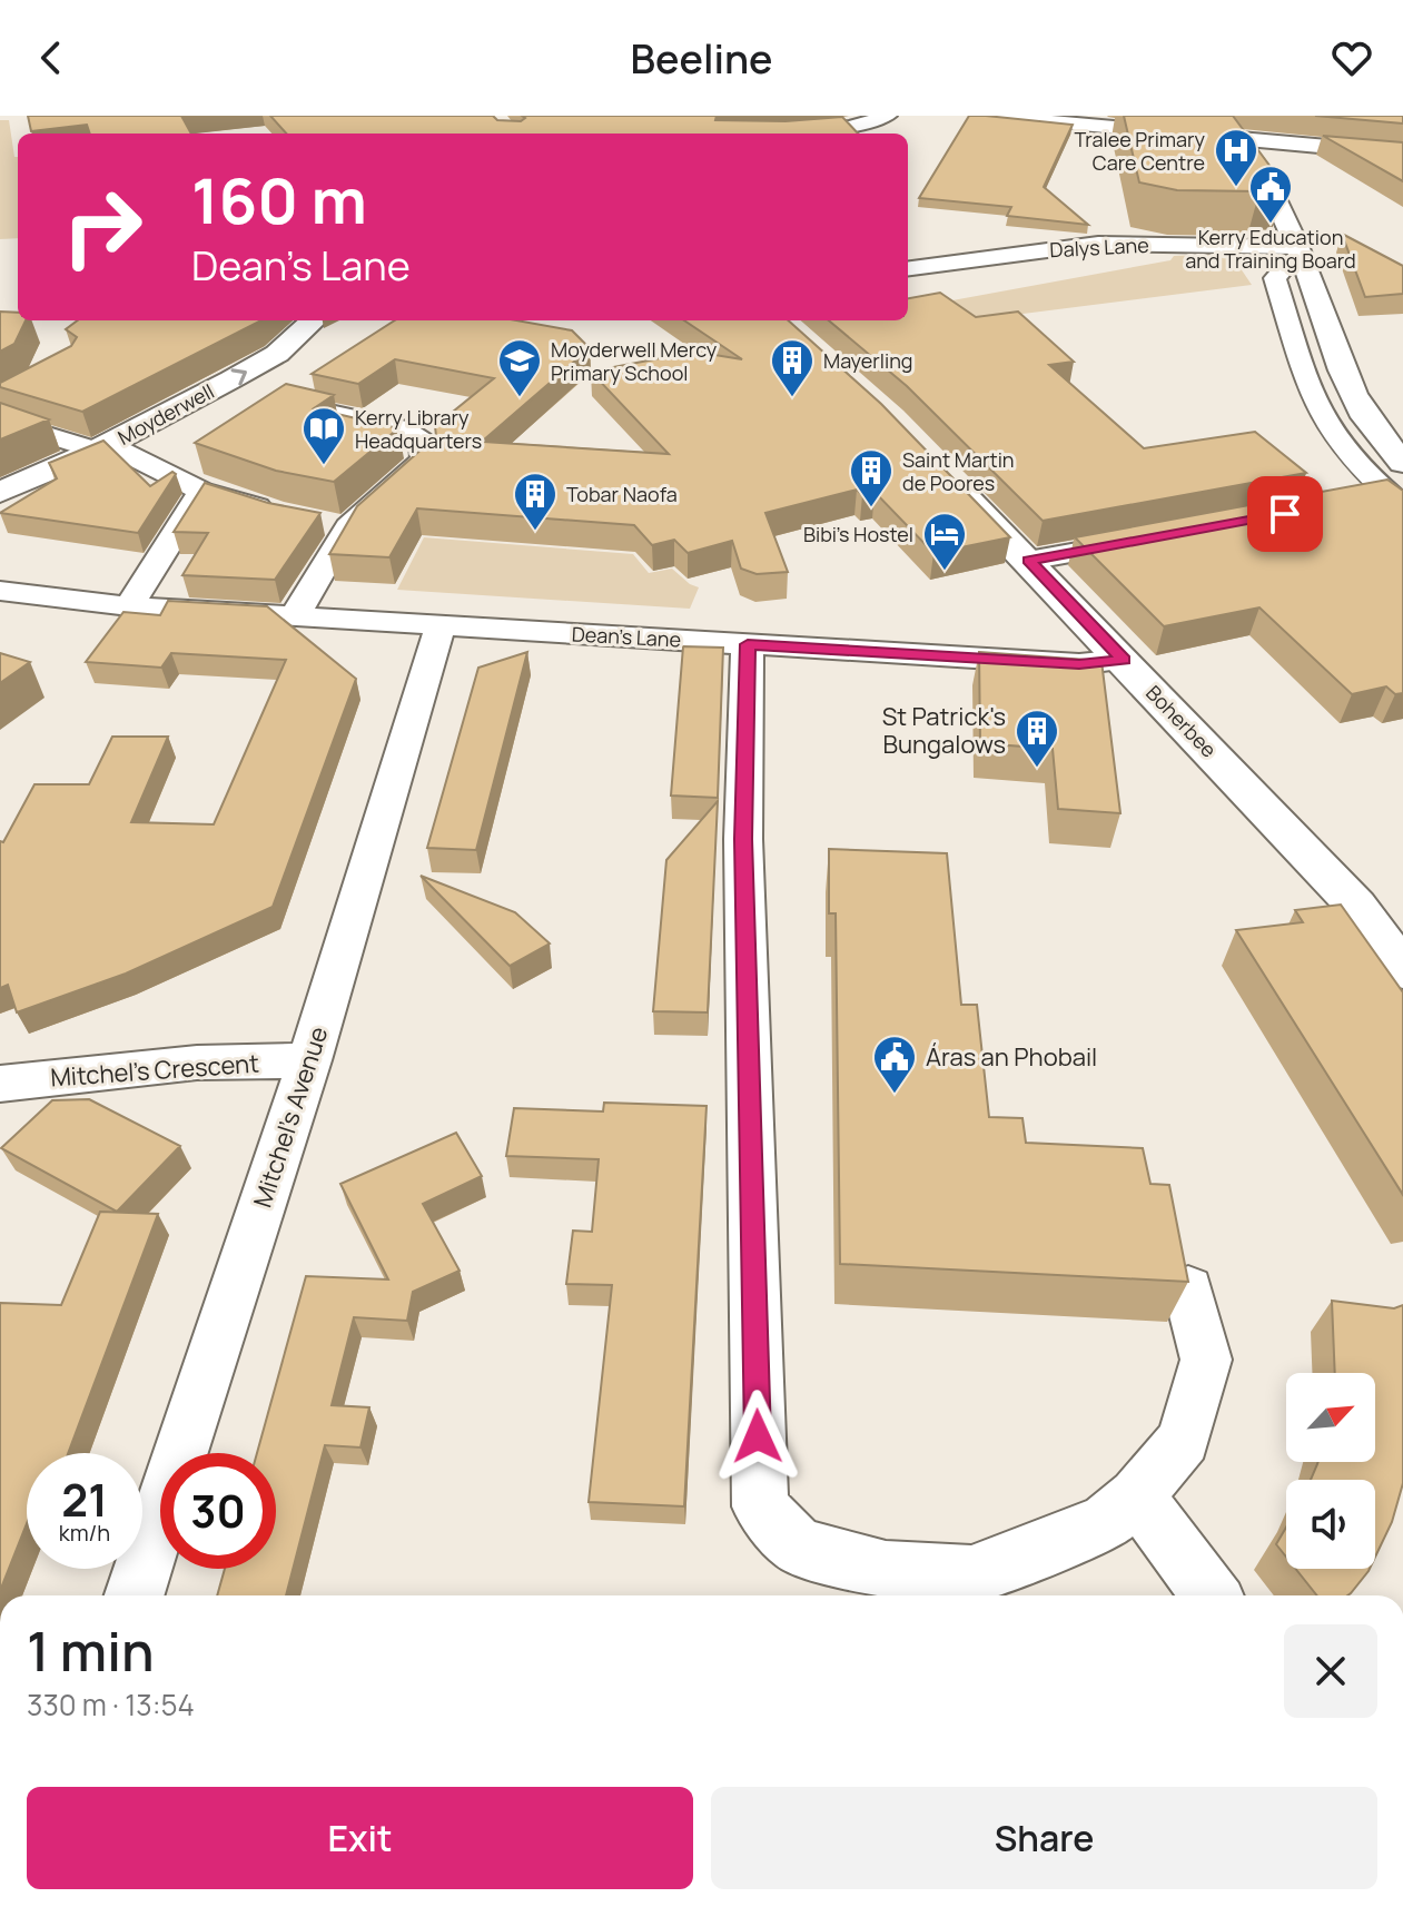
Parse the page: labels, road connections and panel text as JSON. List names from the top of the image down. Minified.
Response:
{"streets":{"main road":["Moyderwell","Boherbee"],"street":["Dalys Lane","Dean's Lane","Mitchel's Crescent","Mitchel's Avenue"]},"crossings":[["Dean's Lane","Boherbee"],["Dean's Lane","Mitchel's Avenue"],["Mitchel's Crescent","Mitchel's Avenue"]],"one_way":["Moyderwell"],"places":{"hospital":["Tralee Primary Care Centre"],"public building":["Kerry Education and Training Board","Áras an Phobail"],"school or university":["Moyderwell Mercy Primary School"],"building":["Mayerling","Saint Martin de Poores","Tobar Naofa","St Patrick's Bungalows"],"library":["Kerry Library Headquarters"],"hotel":["Bibi's Hostel"]},"north":"top right","page":{"header":"Beeline","turn":["160 m","Dean's Lane"],"speed":"21 km/h","limit":"30","heading":["1 min","330 m · 13:54"],"buttons":["Exit","Share"]}}
